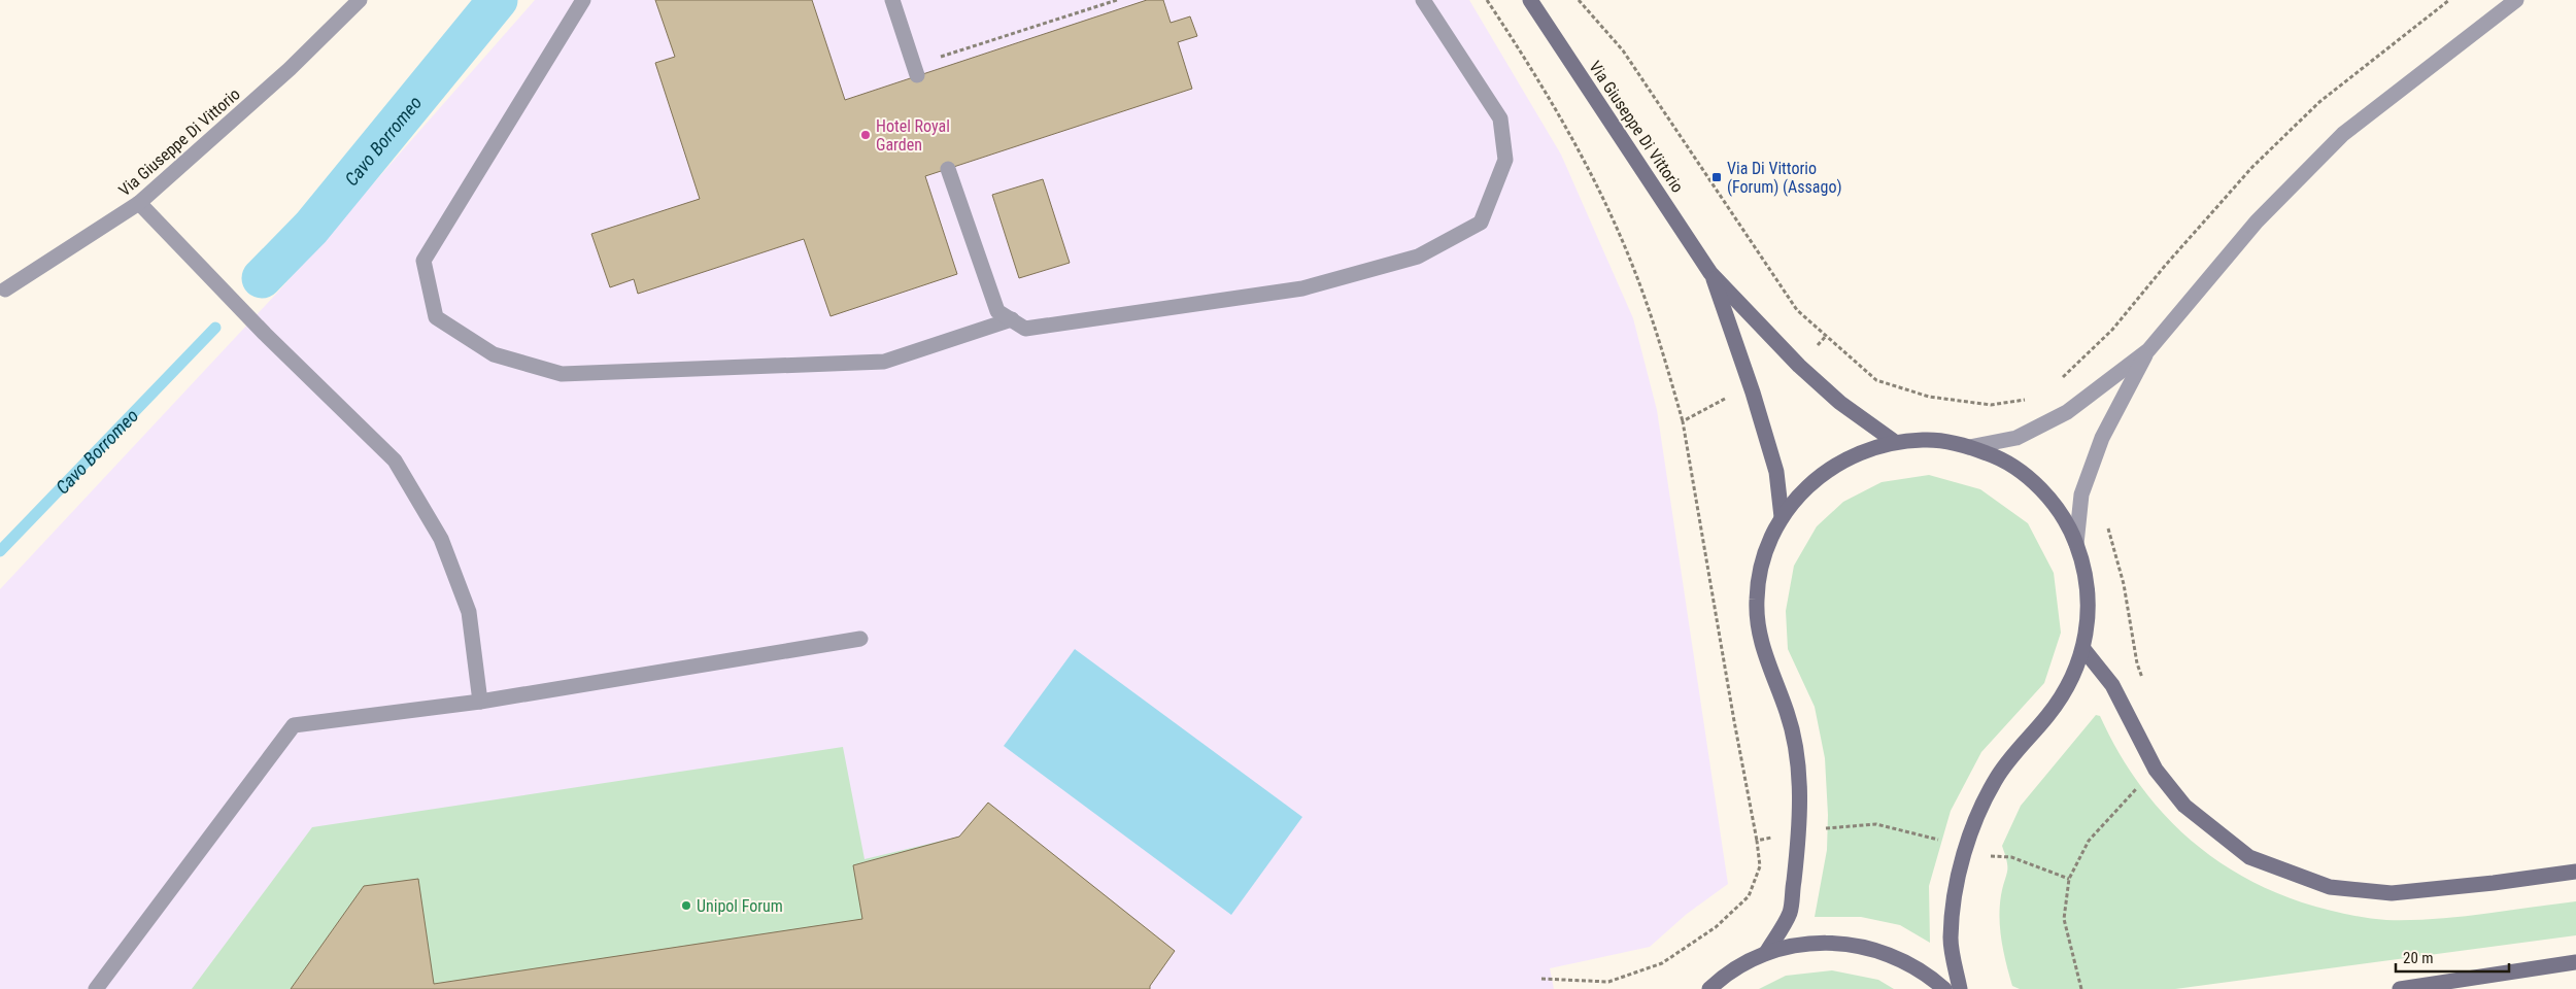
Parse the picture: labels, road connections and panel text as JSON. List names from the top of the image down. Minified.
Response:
{"streets":{"main road":["Via Giuseppe Di Vittorio"]},"water":["Cavo Borromeo"],"places":{"other":["Hotel Royal Garden","Unipol Forum"],"transit":["Via Di Vittorio (Forum) (Assago)"]},"scale_bar":"20 m"}
